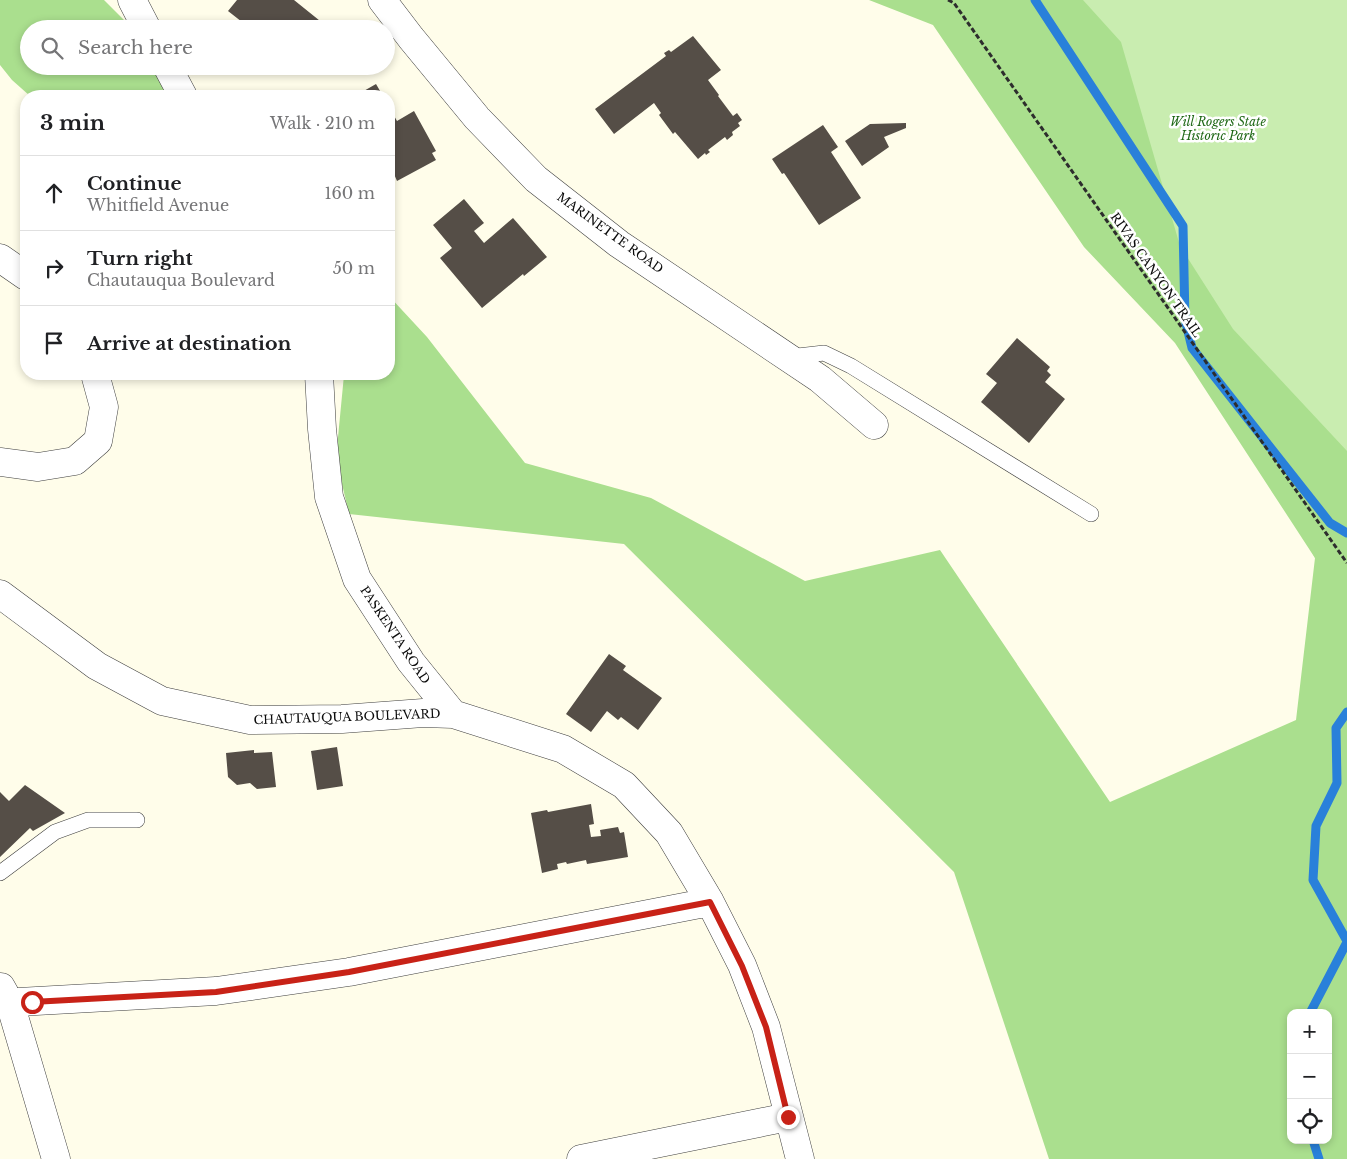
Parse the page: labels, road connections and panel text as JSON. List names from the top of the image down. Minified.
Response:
{"streets":{"street":["MARINETTE ROAD","PASKENTA ROAD","CHAUTAUQUA BOULEVARD"],"path":["RIVAS CANYON TRAIL"]},"crossings":[["PASKENTA ROAD","CHAUTAUQUA BOULEVARD"]],"parks":["Will Rogers State Historic Park"],"page":{"search":"Search here","heading":["3 min","Walk · 210 m"],"list":[["Continue","Whitfield Avenue","160 m"],["Turn right","Chautauqua Boulevard","50 m"],"Arrive at destination"],"map_buttons":["+","−"]}}
